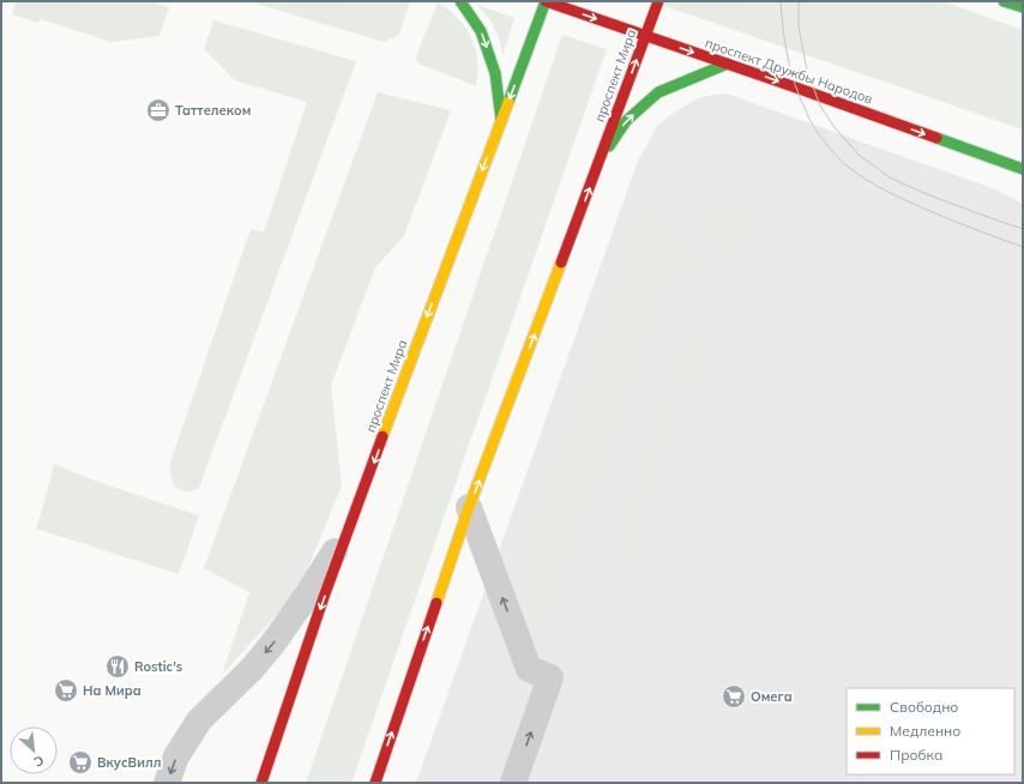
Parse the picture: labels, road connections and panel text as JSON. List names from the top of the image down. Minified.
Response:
{"streets":{"main road":["проспект Дружбы Народов","проспект Мира"]},"crossings":[["проспект Дружбы Народов","проспект Мира"]],"one_way":["проспект Дружбы Народов"],"places":{"office":["Таттелеком"],"restaurant":["Rostic's"],"supermarket":["На Мира","Омега","ВкусВилл"]},"legend":["Свободно","Медленно","Пробка"],"north":"bottom right"}
